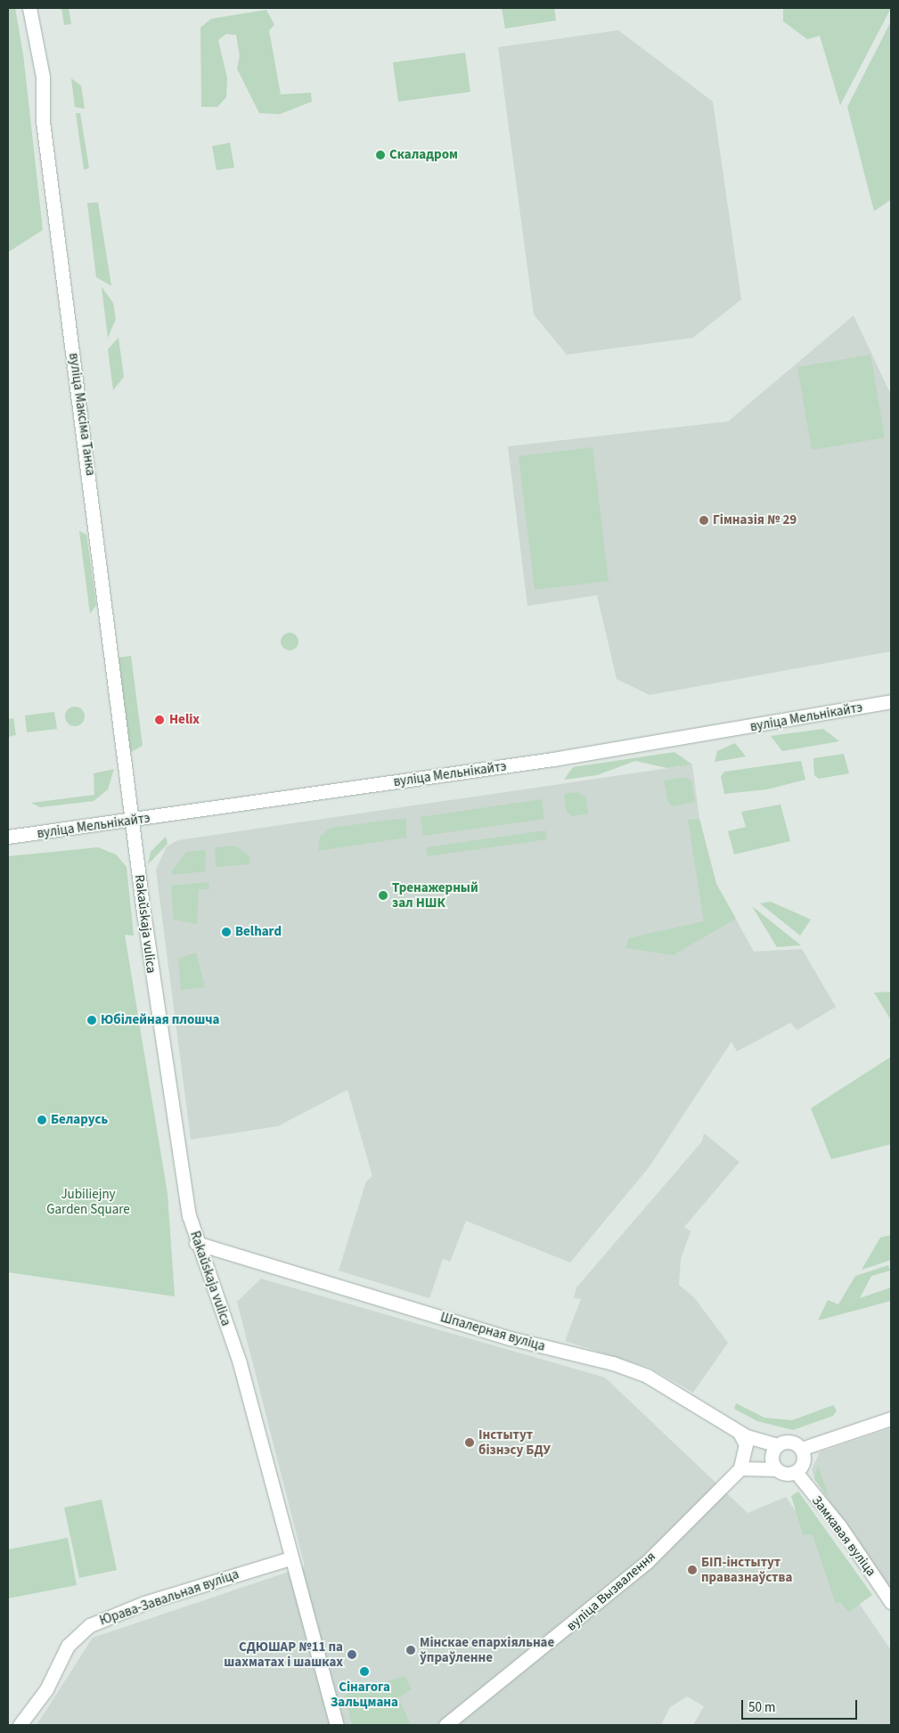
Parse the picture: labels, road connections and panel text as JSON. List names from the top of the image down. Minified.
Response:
{"streets":{"street":["вуліца Максіма Танка","вуліца Мельнікайтэ","Rakaŭskaja vulica","Шпалерная вуліца","Замкавая вуліца","вуліца Вызвалення","Юрава-Завальная вуліца"]},"crossings":[["вуліца Максіма Танка","вуліца Мельнікайтэ"],["вуліца Максіма Танка","Rakaŭskaja vulica"],["вуліца Мельнікайтэ","Rakaŭskaja vulica"],["Rakaŭskaja vulica","Шпалерная вуліца"],["Rakaŭskaja vulica","Юрава-Завальная вуліца"],["Шпалерная вуліца","Замкавая вуліца"]],"parks":["Jubiliejny Garden Square"],"places":["Скаладром","Гімназія № 29","Helix","Тренажерный зал НШК","Belhard","Юбілейная плошча","Беларусь","Інстытут бізнэсу БДУ","БІП-інстытут правазнаўства","Мінскае епархіяльнае ўпраўленне","СДЮШАР №11 па шахматах і шашках","Сінагога Зальцмана"],"scale_bar":"50 m"}
